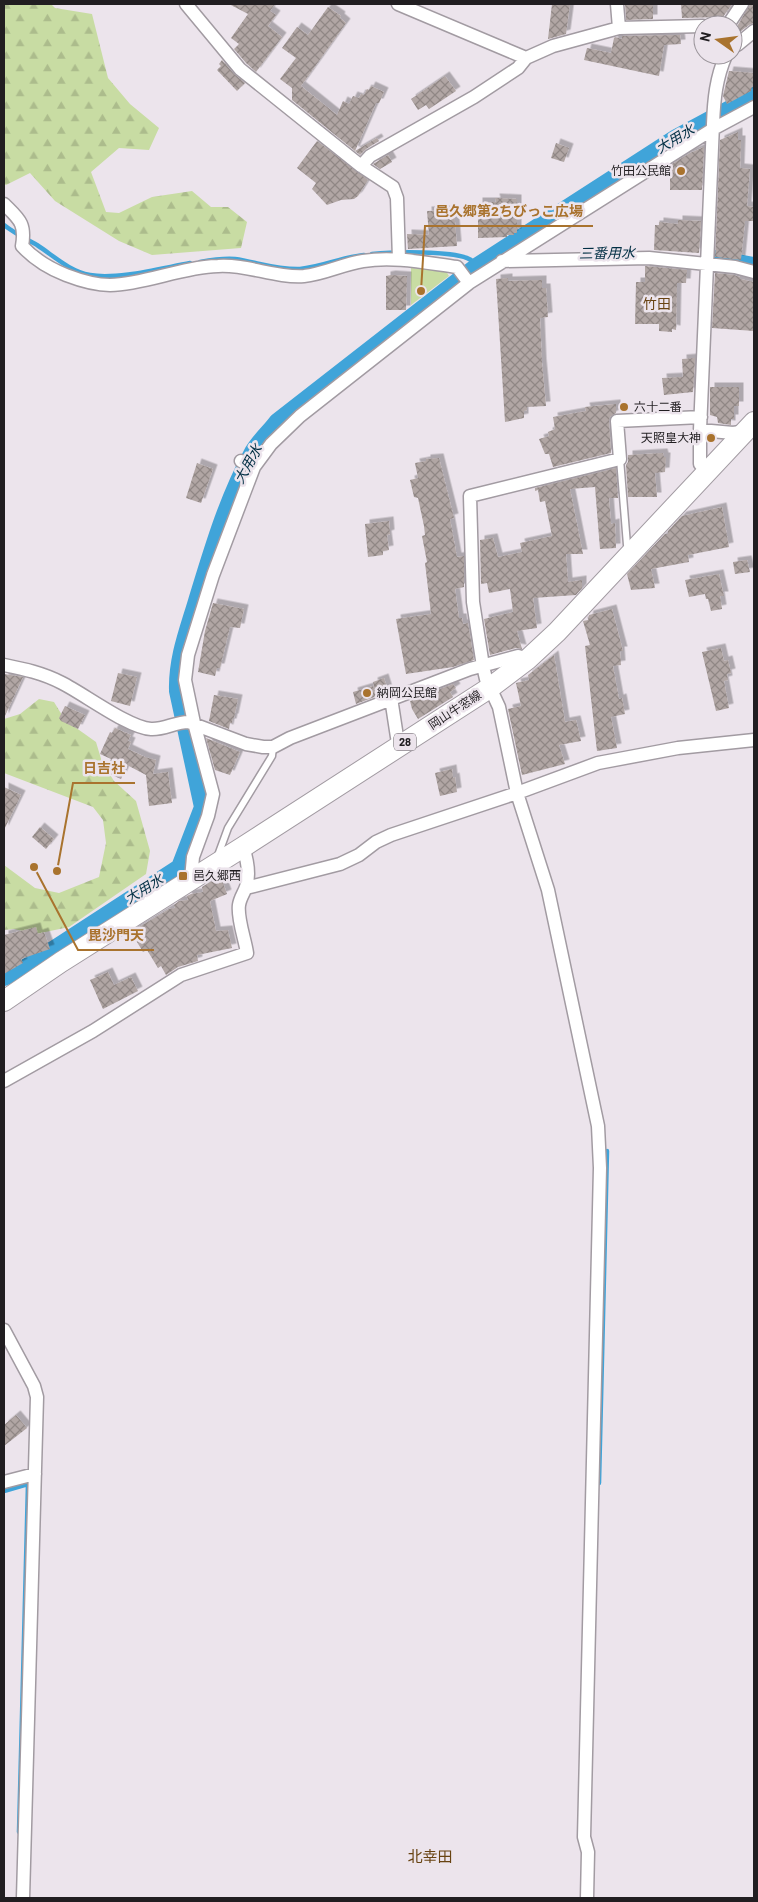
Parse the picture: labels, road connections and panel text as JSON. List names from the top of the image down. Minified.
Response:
{"streets":{"main road":["岡山牛窓線","28"]},"districts":["竹田","北幸田"],"water":["大用水","三番用水"],"places":{"other":["竹田公民館","邑久郷第2ちびっこ広場","六十二番","天照皇大神","納岡公民館","毘沙門天","日吉社"],"transit":["邑久郷西"]},"north":"left"}
